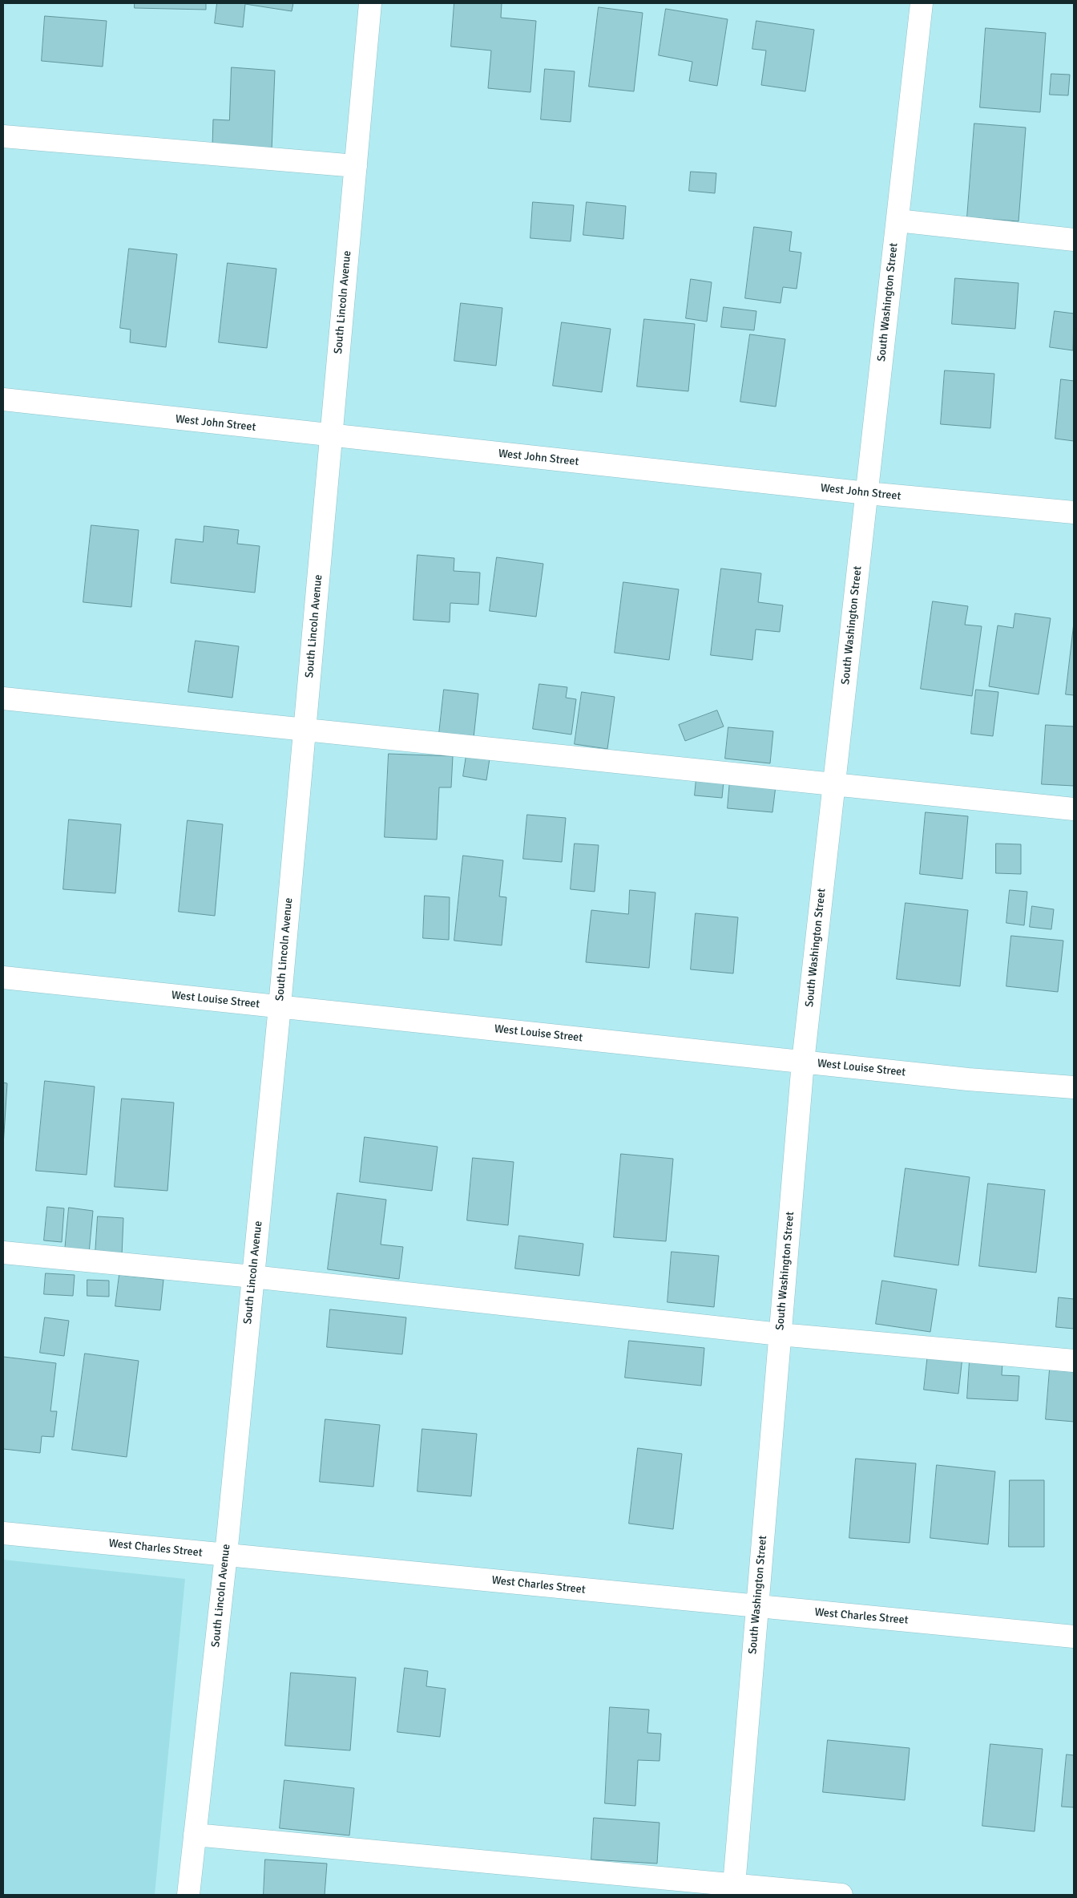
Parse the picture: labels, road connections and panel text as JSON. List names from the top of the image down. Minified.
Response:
{"streets":{"street":["South Lincoln Avenue","South Washington Street","West John Street","West Louise Street","West Charles Street"]},"crossings":[["South Lincoln Avenue","West John Street"],["South Lincoln Avenue","West Louise Street"],["South Lincoln Avenue","West Charles Street"],["South Washington Street","West John Street"],["South Washington Street","West Louise Street"],["South Washington Street","West Charles Street"]]}
